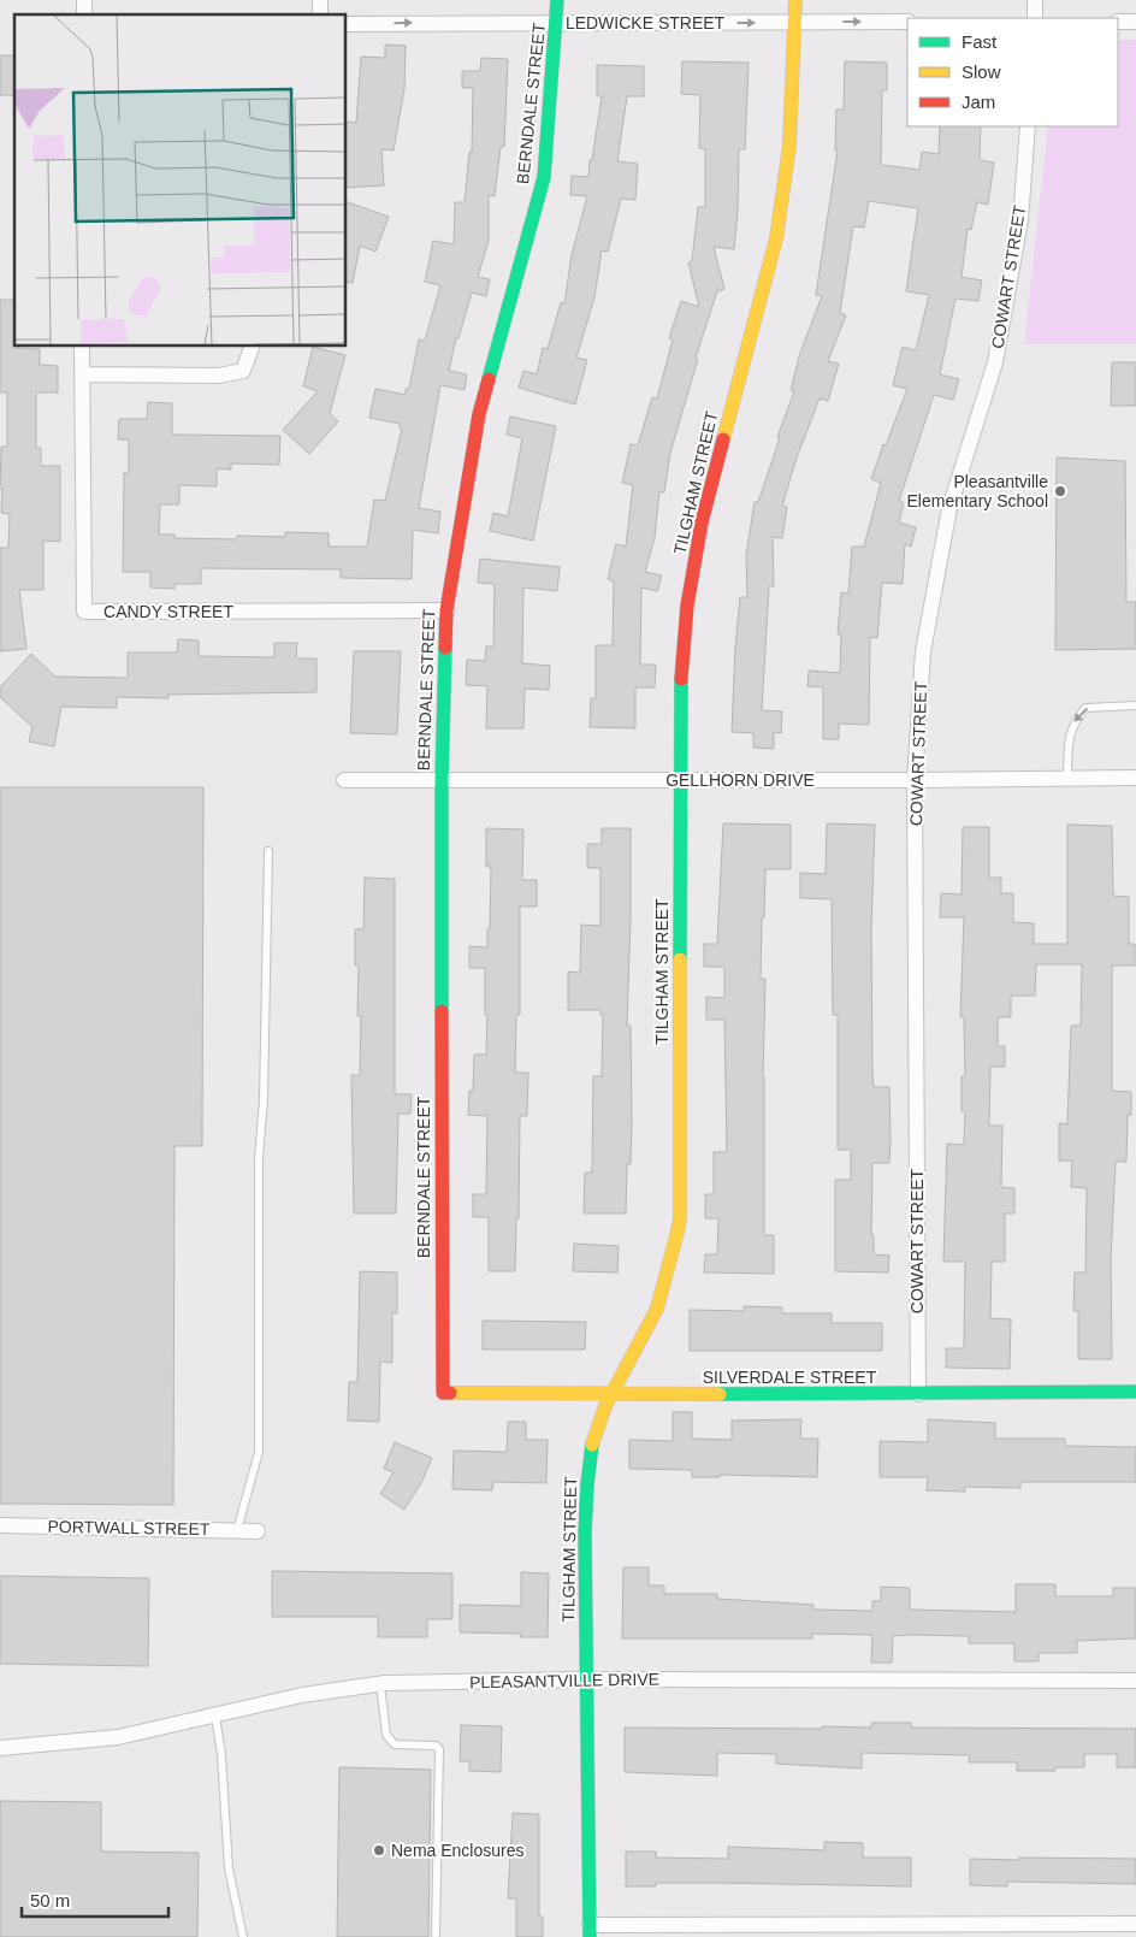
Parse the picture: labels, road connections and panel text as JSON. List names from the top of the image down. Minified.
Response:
{"streets":{"street":["LEDWICKE STREET","BERNDALE STREET","COWART STREET","TILGHAM STREET","CANDY STREET","GELLHORN DRIVE","SILVERDALE STREET","PORTWALL STREET","PLEASANTVILLE DRIVE"]},"crossings":[["LEDWICKE STREET","BERNDALE STREET"],["LEDWICKE STREET","TILGHAM STREET"],["BERNDALE STREET","CANDY STREET"],["BERNDALE STREET","GELLHORN DRIVE"],["BERNDALE STREET","SILVERDALE STREET"],["COWART STREET","GELLHORN DRIVE"],["COWART STREET","SILVERDALE STREET"],["TILGHAM STREET","GELLHORN DRIVE"],["TILGHAM STREET","SILVERDALE STREET"],["TILGHAM STREET","PLEASANTVILLE DRIVE"]],"one_way":["LEDWICKE STREET"],"places":["Pleasantville Elementary School","Nema Enclosures"],"legend":["Fast","Slow","Jam"],"scale_bar":"50 m"}
